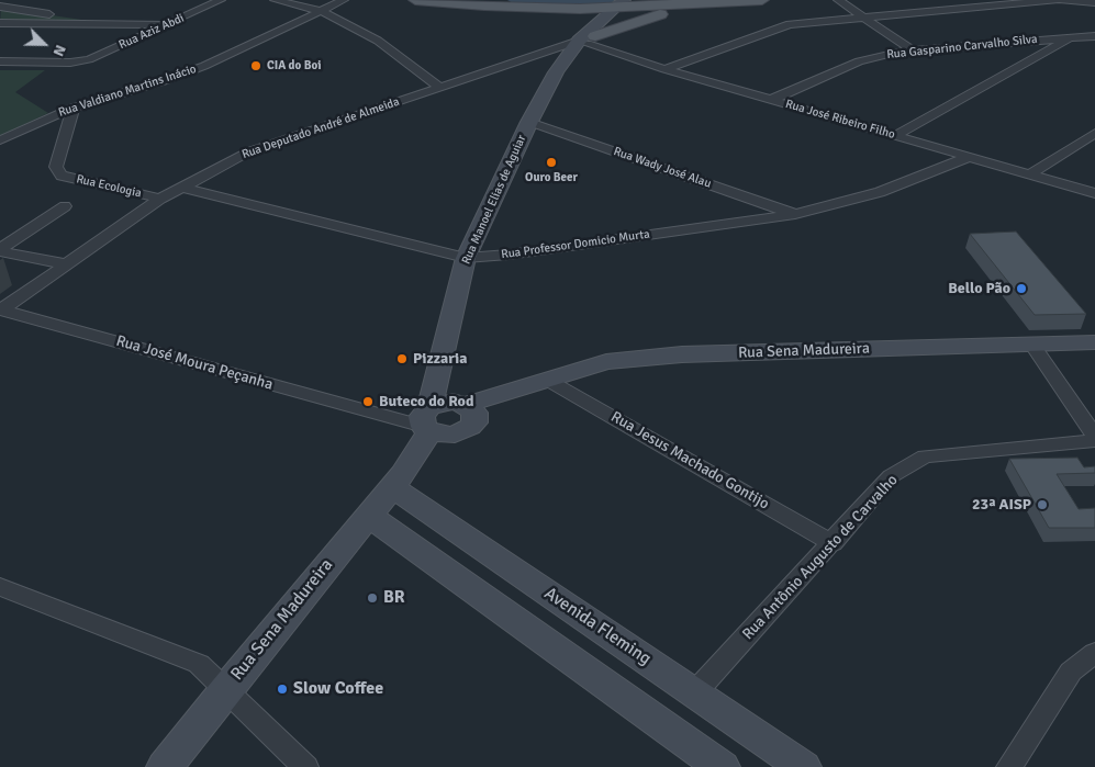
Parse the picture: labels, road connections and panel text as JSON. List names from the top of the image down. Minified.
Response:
{"streets":{"main road":["Rua Manoel Elias de Aguiar","Rua Sena Madureira","Avenida Fleming"],"street":["Rua Aziz Abdi","Rua Gasparino Carvalho Silva","Rua Valdiano Martins Inácio","Rua José Ribeiro Filho","Rua Deputado André de Almeida","Rua Wady José Alau","Rua Ecologia","Rua Professor Domicio Murta","Rua José Moura Peçanha","Rua Jesus Machado Gontijo","Rua Antônio Augusto de Carvalho"]},"crossings":[["Rua Gasparino Carvalho Silva","Rua José Ribeiro Filho"],["Rua Valdiano Martins Inácio","Rua Ecologia"],["Rua José Ribeiro Filho","Rua Deputado André de Almeida"],["Rua José Ribeiro Filho","Rua Manoel Elias de Aguiar"],["Rua José Ribeiro Filho","Rua Professor Domicio Murta"],["Rua Deputado André de Almeida","Rua Ecologia"],["Rua Deputado André de Almeida","Rua Manoel Elias de Aguiar"],["Rua Deputado André de Almeida","Rua Professor Domicio Murta"],["Rua Deputado André de Almeida","Rua José Moura Peçanha"],["Rua Wady José Alau","Rua Manoel Elias de Aguiar"],["Rua Wady José Alau","Rua Professor Domicio Murta"],["Rua Manoel Elias de Aguiar","Rua Professor Domicio Murta"],["Rua Manoel Elias de Aguiar","Rua Sena Madureira"],["Rua Manoel Elias de Aguiar","Rua José Moura Peçanha"],["Rua Sena Madureira","Rua José Moura Peçanha"],["Rua Sena Madureira","Rua Jesus Machado Gontijo"],["Rua Sena Madureira","Avenida Fleming"],["Rua Jesus Machado Gontijo","Rua Antônio Augusto de Carvalho"],["Rua Antônio Augusto de Carvalho","Avenida Fleming"]],"places":["CIA do Boi","Ouro Beer","Bello Pão","Pizzaria","Buteco do Rod","23ª AISP","BR","Slow Coffee"],"north":"bottom right"}
